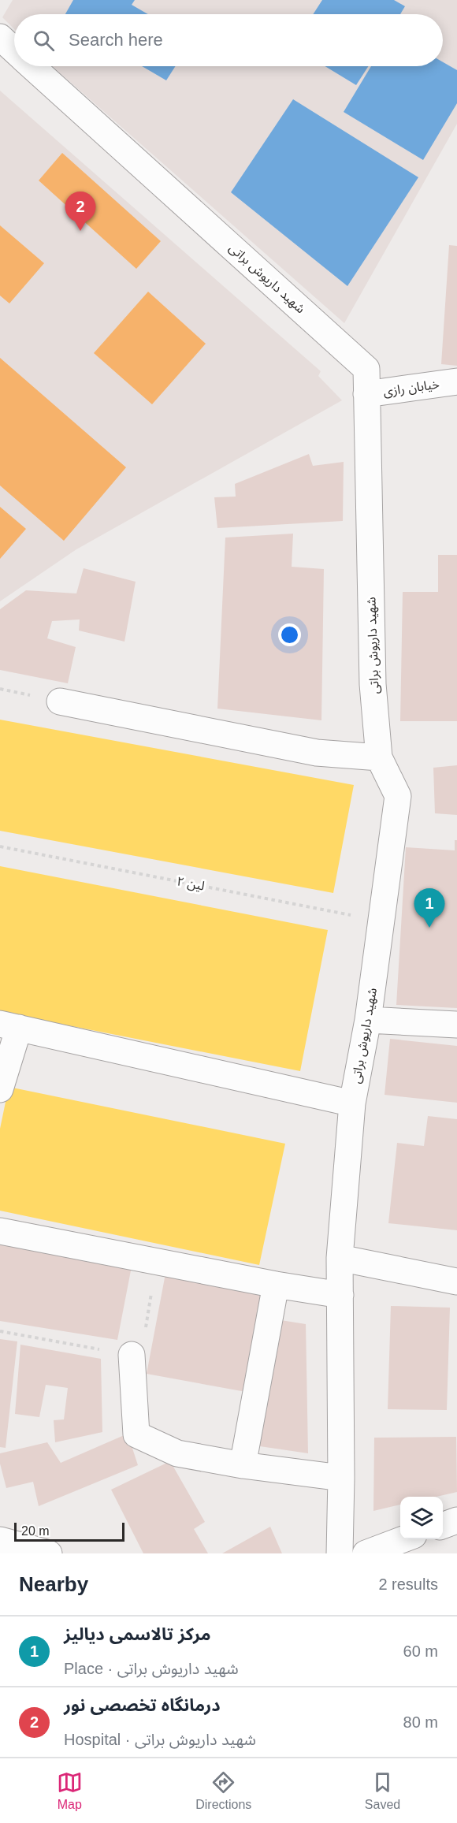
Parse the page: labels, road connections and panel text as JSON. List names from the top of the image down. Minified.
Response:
{"streets":{"street":["شهید داریوش براتی","خیابان رازی"],"path":["لين ۲"]},"crossings":[["شهید داریوش براتی","خیابان رازی"],["شهید داریوش براتی","لين ۲"]],"scale_bar":"20 m","page":{"search":"Search here","pins":["2","1"],"scale":"20 m","heading":["Nearby","2 results"],"list":[{"mark":"1","name":"مرکز تالاسمی دیالیز","note":"Place · شهید داریوش براتی","value":"60 m"},{"mark":"2","name":"درمانگاه تخصصی نور","note":"Hospital · شهید داریوش براتی","value":"80 m"}],"nav":["Map","Directions","Saved"]}}
